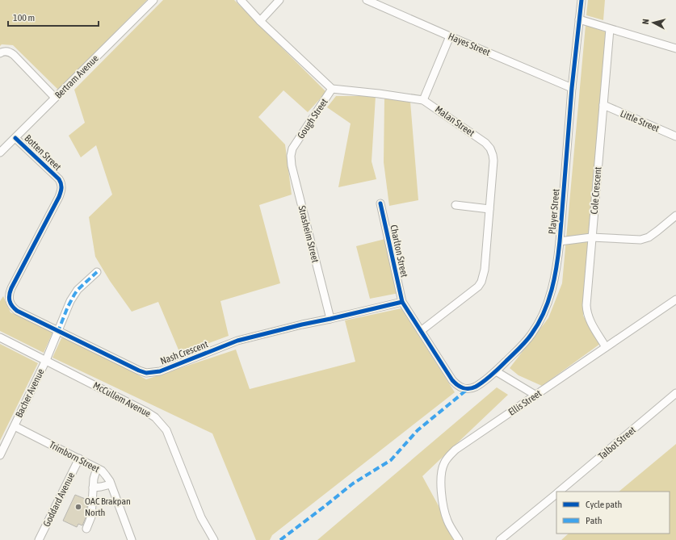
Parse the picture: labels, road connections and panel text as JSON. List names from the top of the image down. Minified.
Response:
{"streets":{"street":["Hayes Street","Bertram Avenue","Gough Street","Malan Street","Little Street","Botten Street","Cole Crescent","Player Street","Strasheim Street","Charlton Street","Nash Crescent","Bacher Avenue","McCullem Avenue","Ellis Street","Talbot Street","Trimborn Street","Goddard Avenue"]},"crossings":[["Hayes Street","Player Street"],["Bertram Avenue","Botten Street"],["Gough Street","Malan Street"],["Gough Street","Strasheim Street"],["Malan Street","Player Street"],["Little Street","Cole Crescent"],["Botten Street","Nash Crescent"],["Cole Crescent","Ellis Street"],["Strasheim Street","Nash Crescent"],["Charlton Street","Nash Crescent"],["Nash Crescent","Bacher Avenue"],["Bacher Avenue","McCullem Avenue"],["Bacher Avenue","Trimborn Street"],["Trimborn Street","Goddard Avenue"]],"places":["OAC Brakpan North"],"legend":["Cycle path","Path"],"scale_bar":"100 m","north":"left"}
